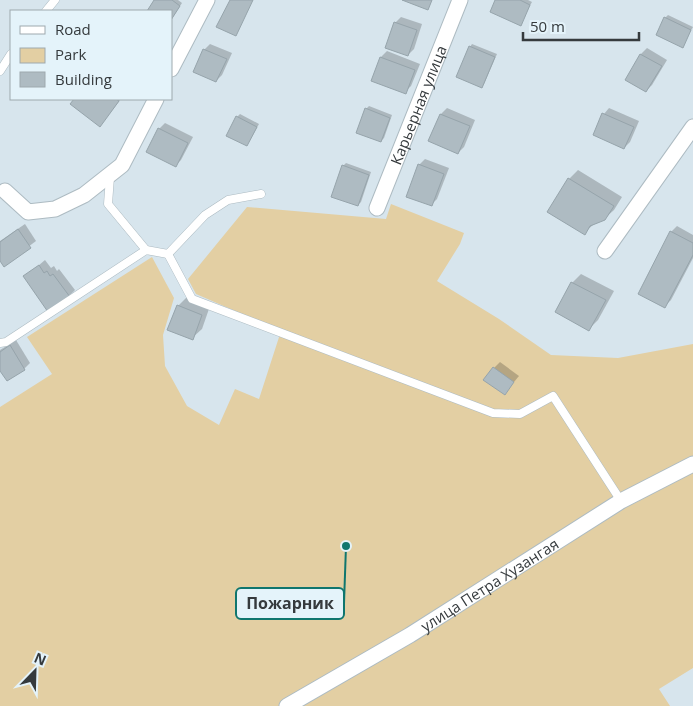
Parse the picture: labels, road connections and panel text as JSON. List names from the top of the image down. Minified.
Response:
{"streets":{"street":["Карьерная улица","улица Петра Хузангая"]},"places":["Пожарник"],"legend":["Road","Park","Building"],"scale_bar":"50 m","north":"top right"}
